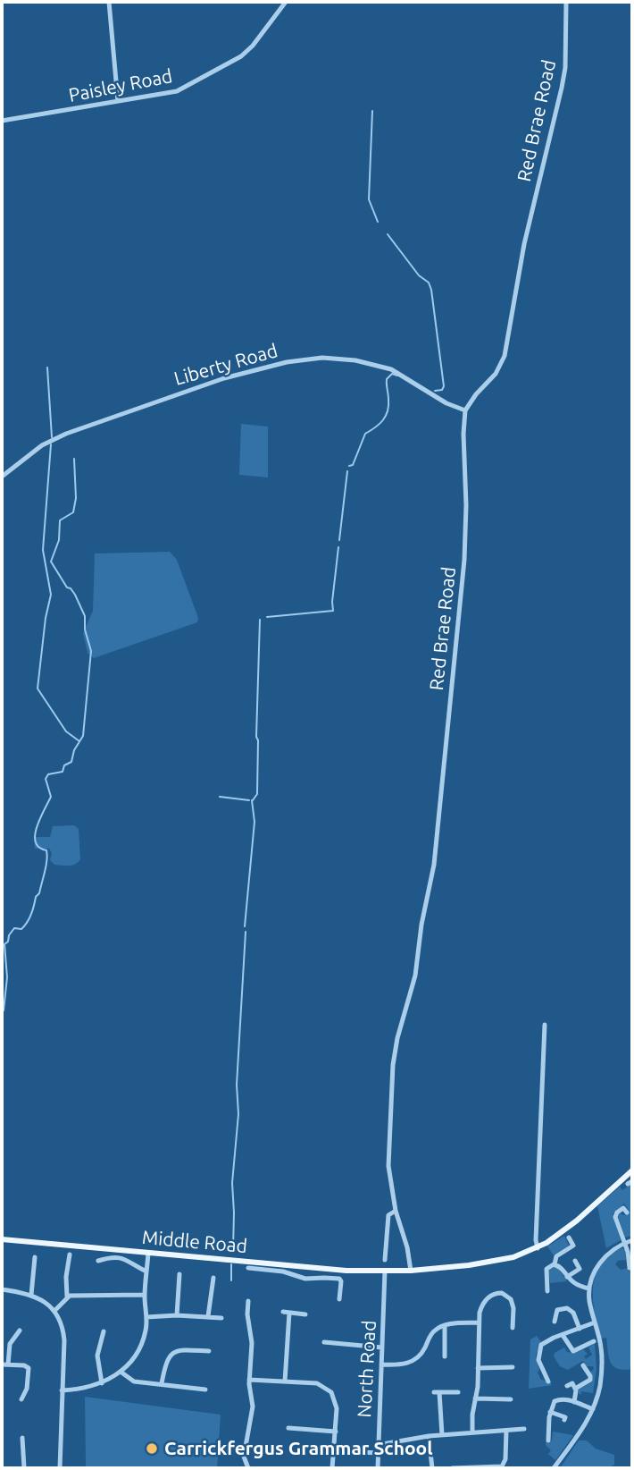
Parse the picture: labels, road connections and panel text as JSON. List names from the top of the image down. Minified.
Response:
{"streets":{"main road":["Middle Road"],"street":["Paisley Road","Red Brae Road","Liberty Road","North Road"]},"crossings":[["Red Brae Road","Liberty Road"],["Red Brae Road","Middle Road"],["Middle Road","North Road"]],"places":["Carrickfergus Grammar School"]}
